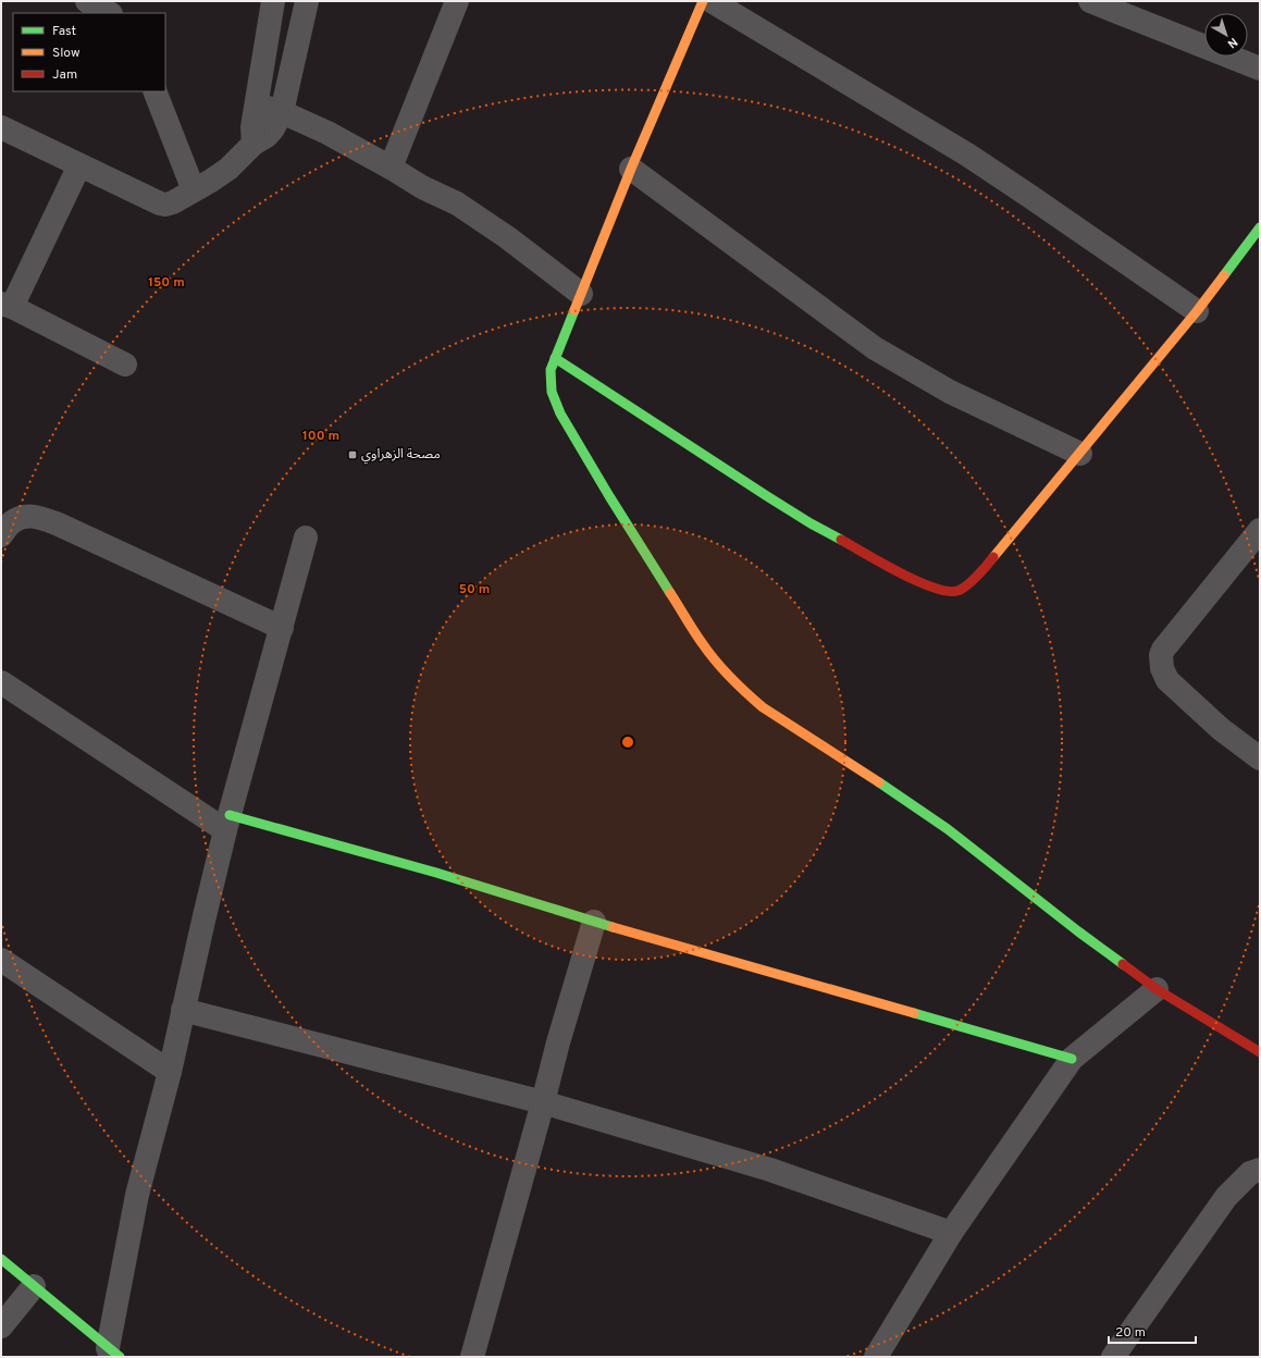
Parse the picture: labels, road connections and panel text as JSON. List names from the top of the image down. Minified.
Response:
{"places":{"transit":["مصحة الزهراوي"]},"legend":["Fast","Slow","Jam"],"scale_bar":"20 m","north":"bottom right","rings":["150 m","100 m","50 m"]}
